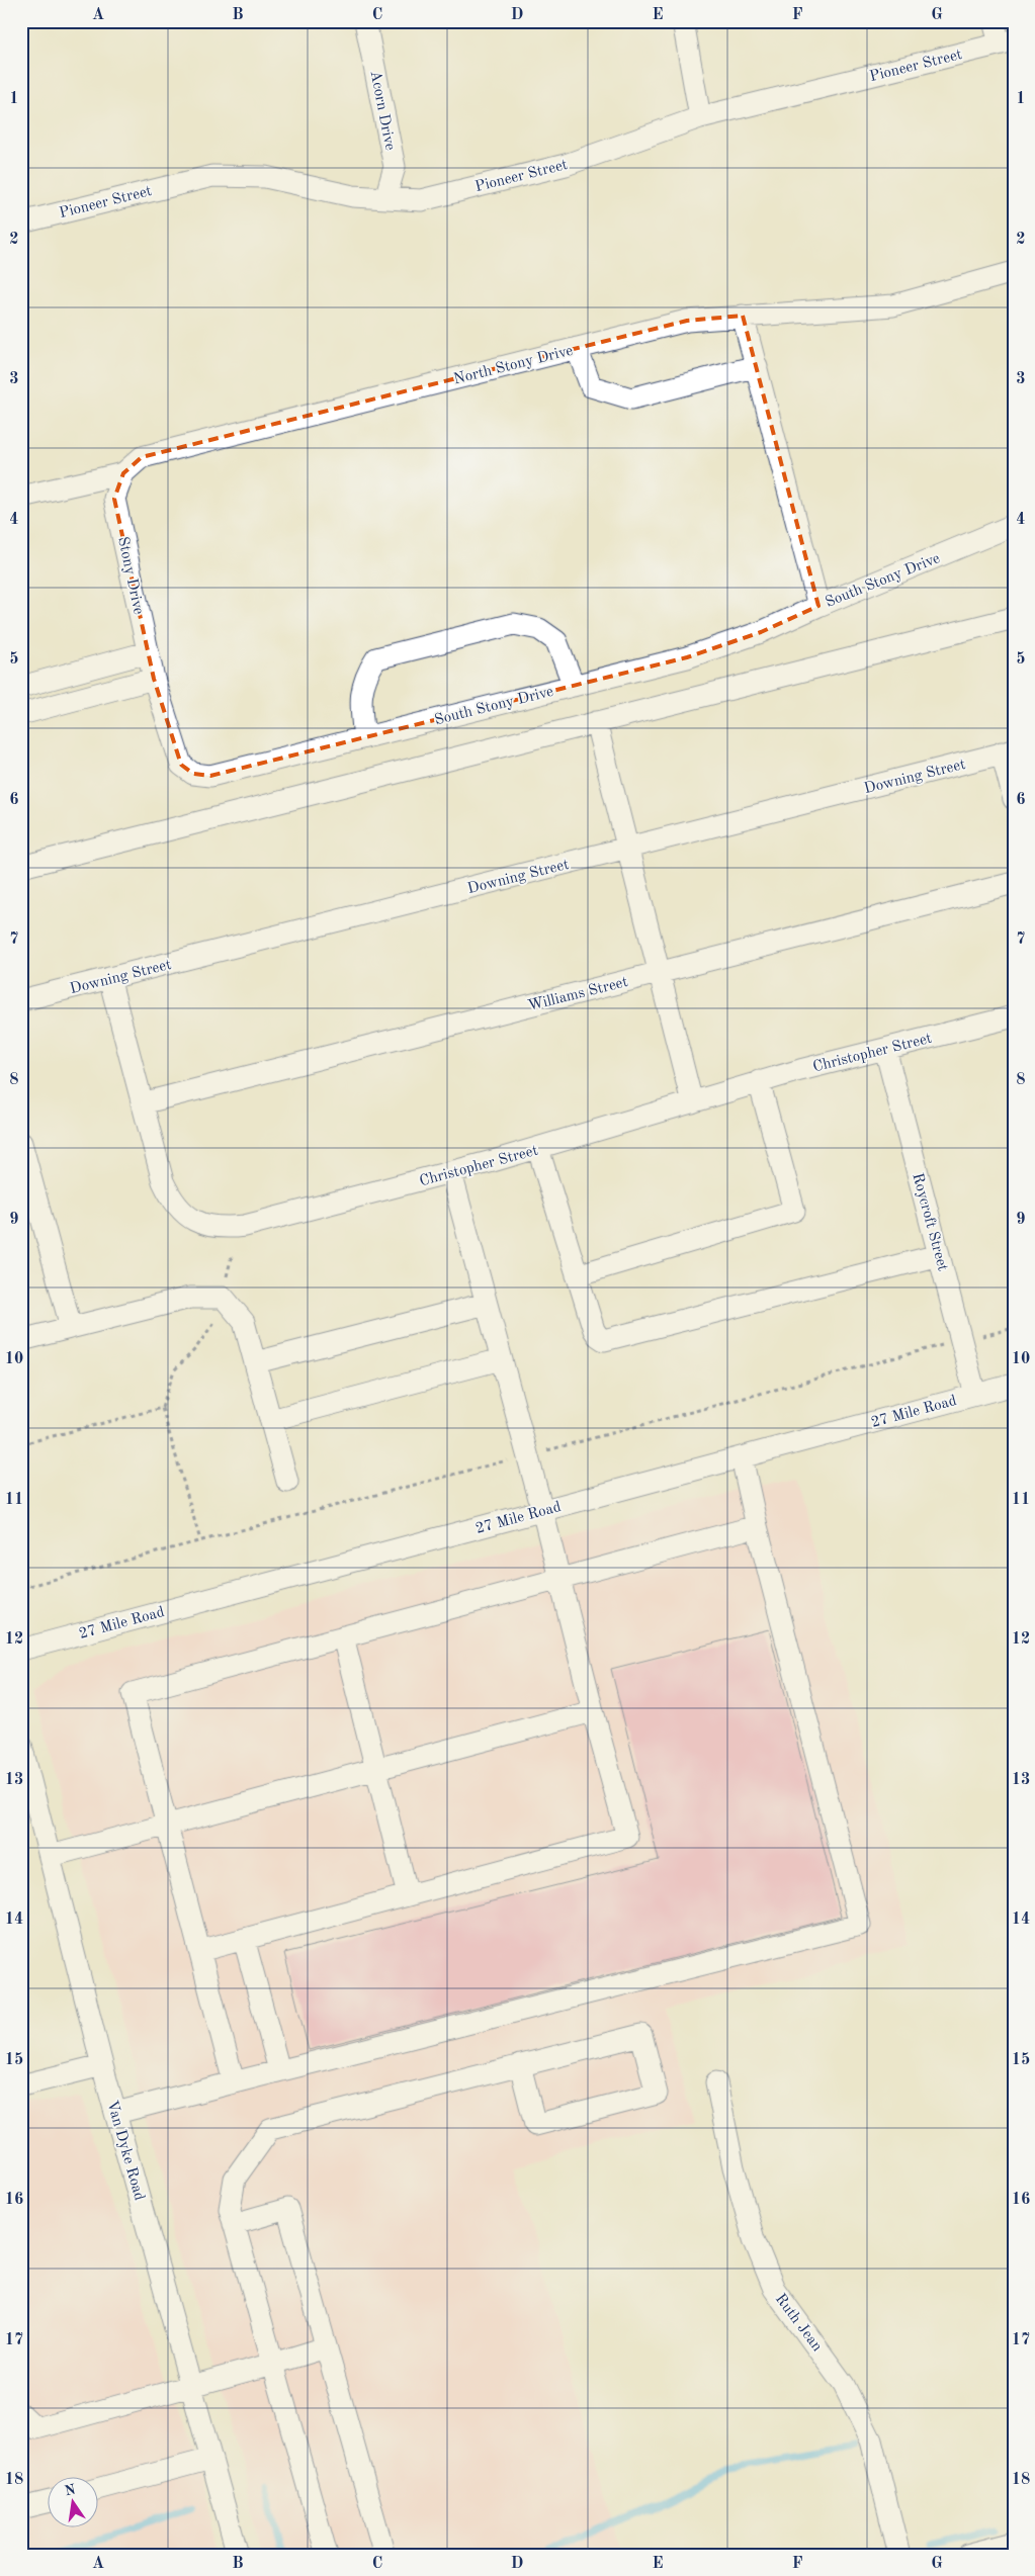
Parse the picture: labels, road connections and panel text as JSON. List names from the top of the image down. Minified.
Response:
{"streets":{"street":["Pioneer Street","Acorn Drive","North Stony Drive","Stony Drive","South Stony Drive","Downing Street","Williams Street","Christopher Street","Roycroft Street","27 Mile Road","Van Dyke Road","Ruth Jean"]},"crossings":[["Pioneer Street","Acorn Drive"],["North Stony Drive","Stony Drive"],["Stony Drive","South Stony Drive"],["Downing Street","Christopher Street"],["Williams Street","Christopher Street"],["Christopher Street","Roycroft Street"],["Roycroft Street","27 Mile Road"]],"north":"top","grid":{"columns":["A","B","C","D","E","F","G"],"rows":["1","2","3","4","5","6","7","8","9","10","11","12","13","14","15","16","17","18"]}}
